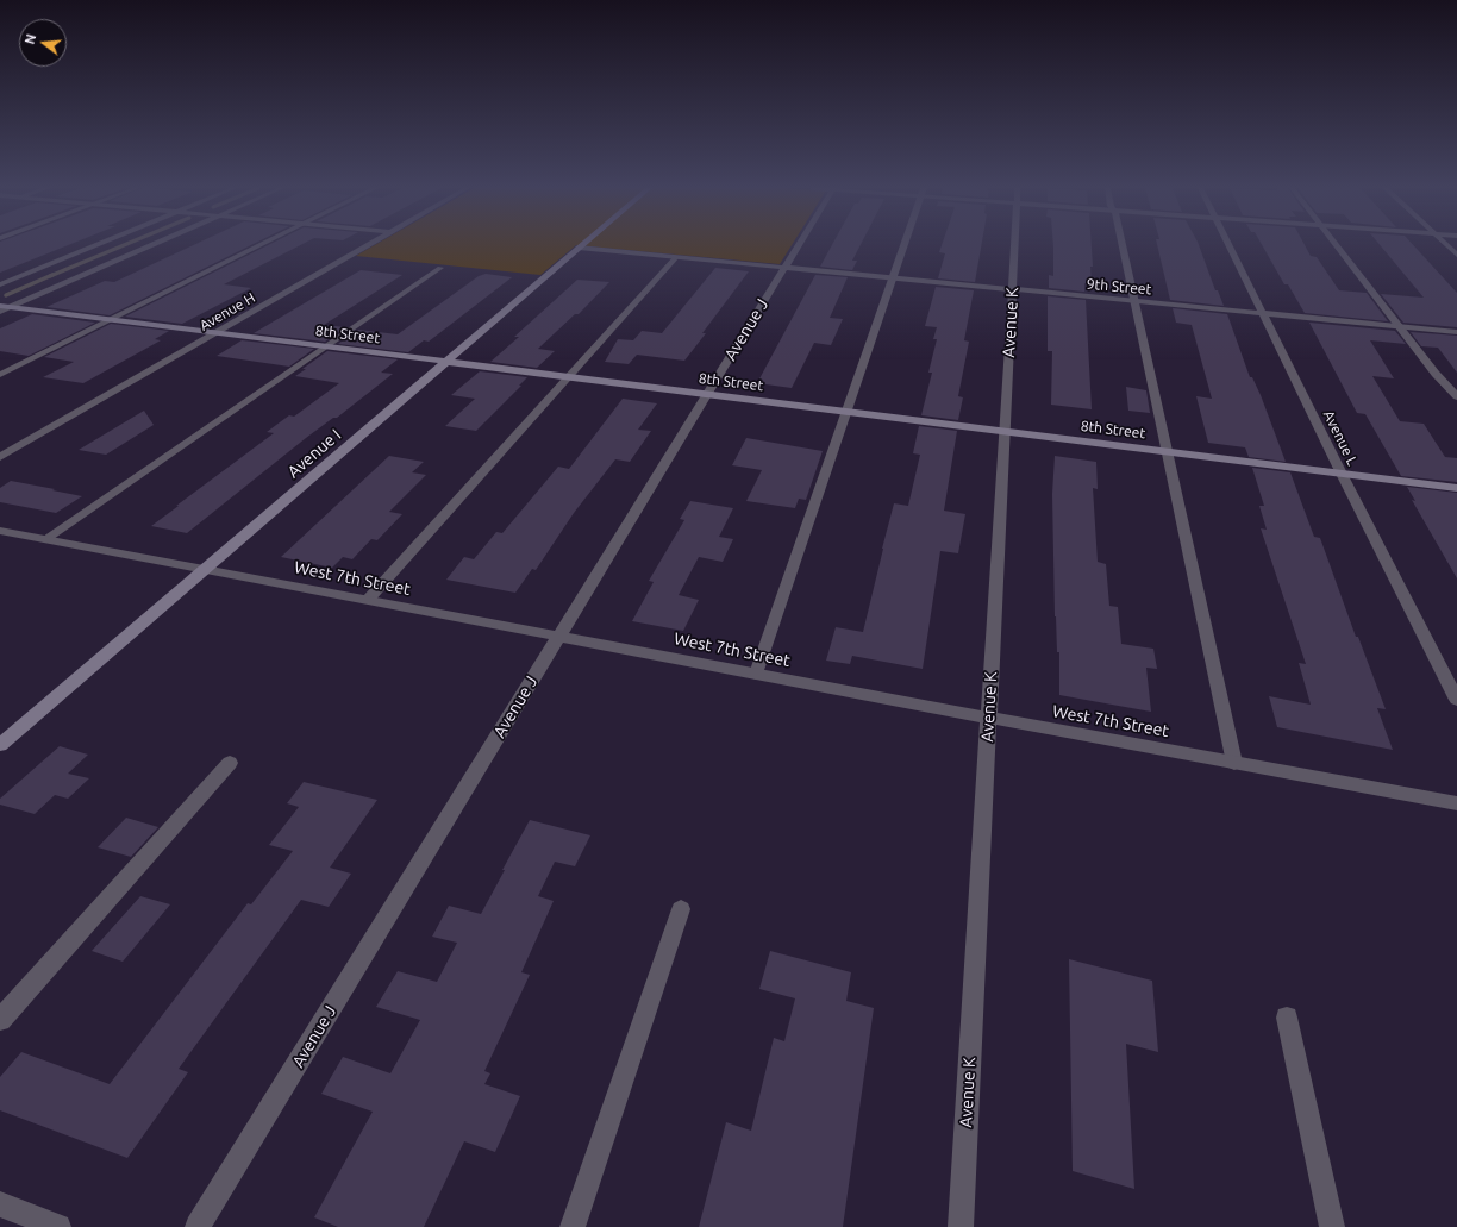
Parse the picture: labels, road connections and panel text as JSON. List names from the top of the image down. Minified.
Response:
{"streets":{"street":["9th Street","Avenue H","Avenue K","Avenue J","8th Street","Avenue L","Avenue I","West 7th Street"]},"crossings":[["9th Street","Avenue K"],["9th Street","Avenue J"],["9th Street","Avenue L"],["9th Street","Avenue I"],["Avenue H","8th Street"],["Avenue K","8th Street"],["Avenue K","West 7th Street"],["Avenue J","8th Street"],["Avenue J","West 7th Street"],["8th Street","Avenue L"],["8th Street","Avenue I"],["Avenue I","West 7th Street"]],"north":"left"}
